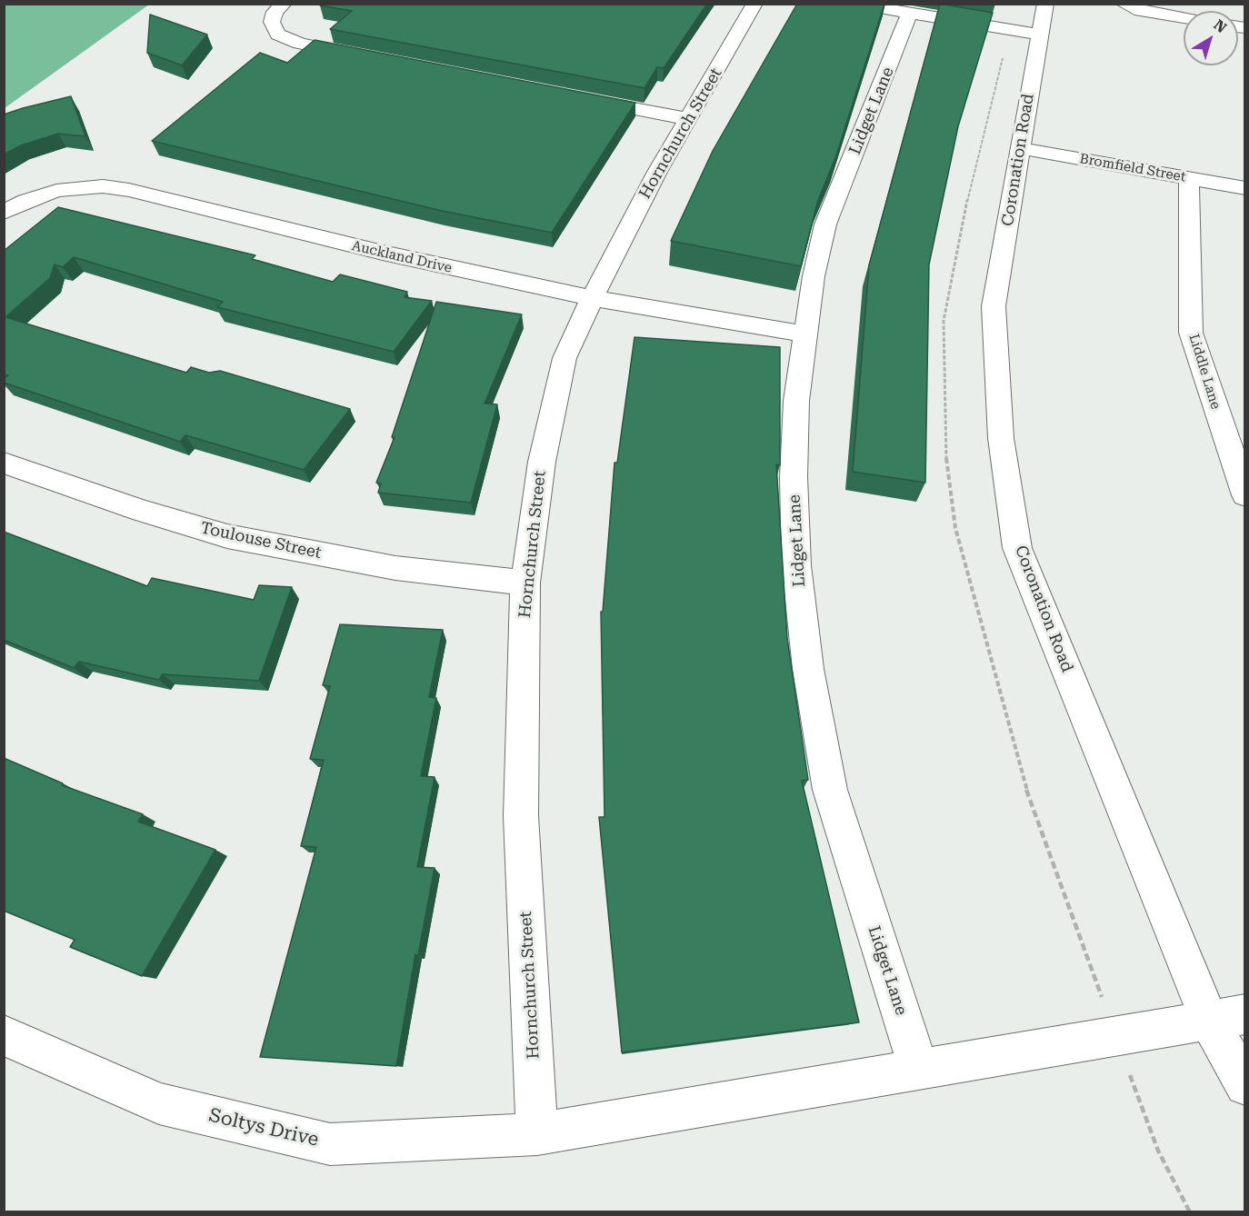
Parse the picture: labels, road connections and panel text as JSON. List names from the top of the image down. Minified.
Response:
{"streets":{"street":["Lidget Lane","Hornchurch Street","Coronation Road","Bromfield Street","Auckland Drive","Liddle Lane","Toulouse Street","Soltys Drive"]},"crossings":[["Lidget Lane","Auckland Drive"],["Lidget Lane","Soltys Drive"],["Hornchurch Street","Auckland Drive"],["Hornchurch Street","Toulouse Street"],["Hornchurch Street","Soltys Drive"],["Coronation Road","Bromfield Street"],["Coronation Road","Soltys Drive"],["Bromfield Street","Liddle Lane"]],"north":"top right"}
